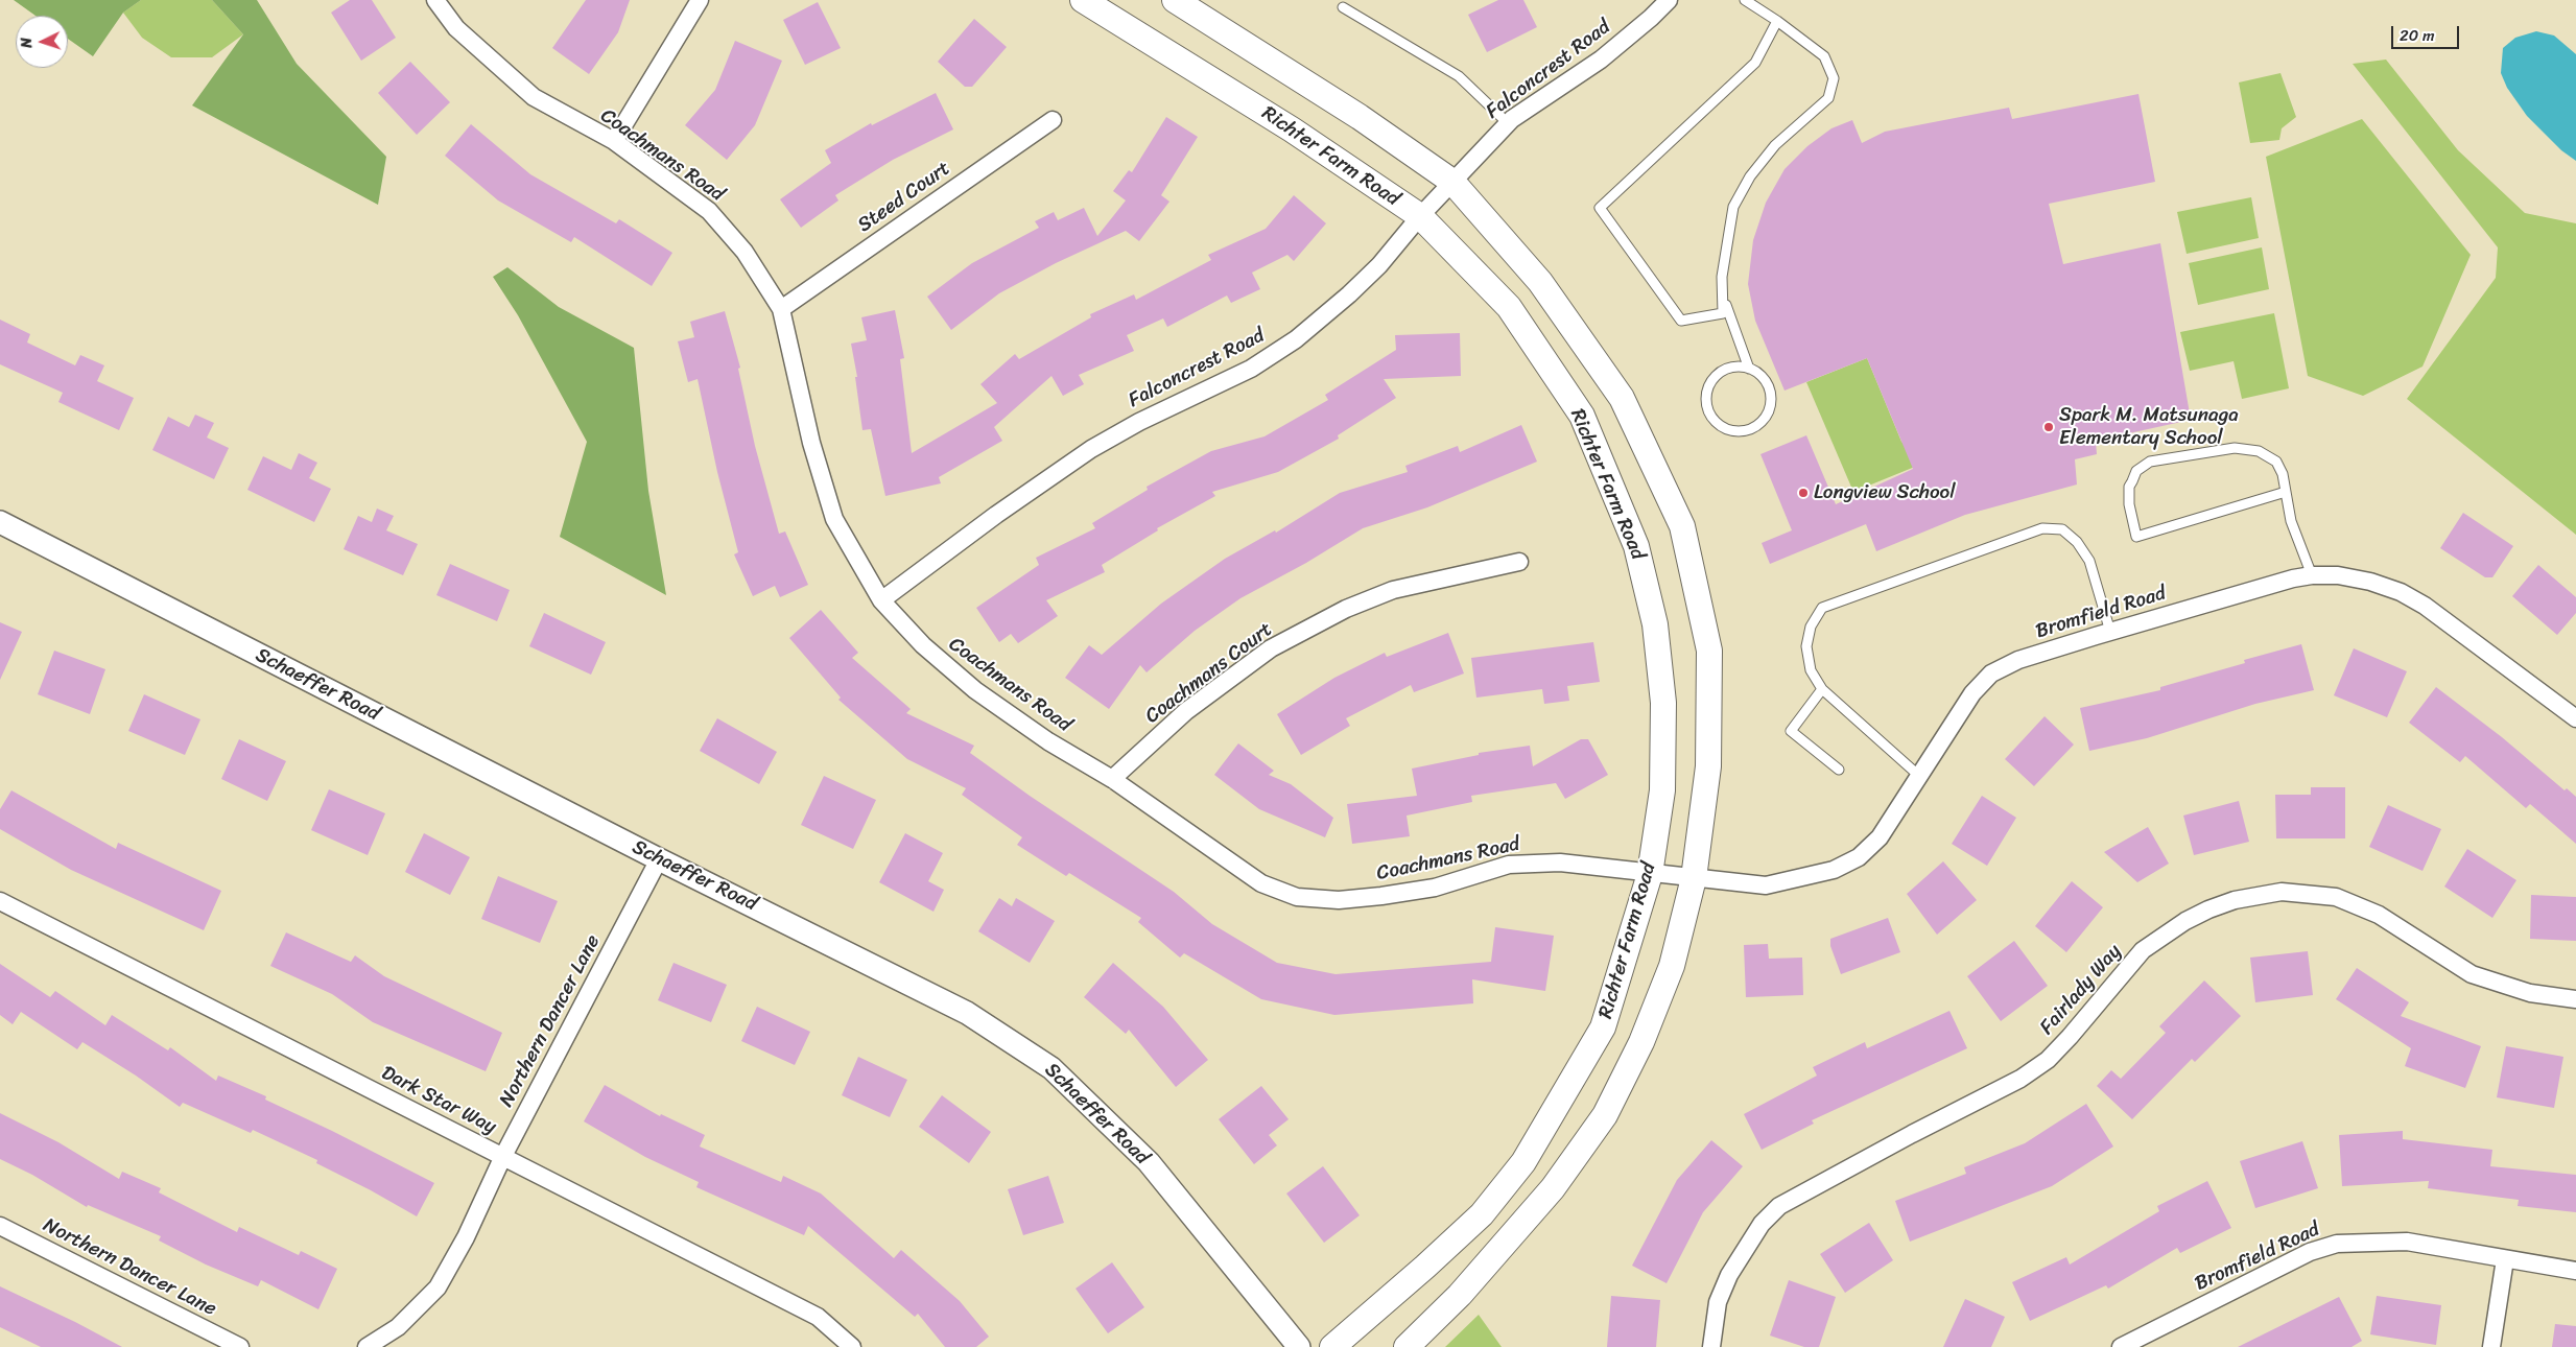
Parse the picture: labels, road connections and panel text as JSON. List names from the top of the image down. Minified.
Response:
{"streets":{"main road":["Richter Farm Road"],"street":["Falconcrest Road","Coachmans Road","Steed Court","Bromfield Road","Coachmans Court","Schaeffer Road","Fairlady Way","Northern Dancer Lane","Dark Star Way"]},"crossings":[["Falconcrest Road","Coachmans Road"],["Falconcrest Road","Richter Farm Road"],["Coachmans Road","Richter Farm Road"],["Coachmans Road","Steed Court"],["Coachmans Road","Bromfield Road"],["Coachmans Road","Coachmans Court"],["Schaeffer Road","Northern Dancer Lane"],["Northern Dancer Lane","Dark Star Way"]],"places":["Spark M. Matsunaga Elementary School","Longview School"],"scale_bar":"20 m","north":"left"}
